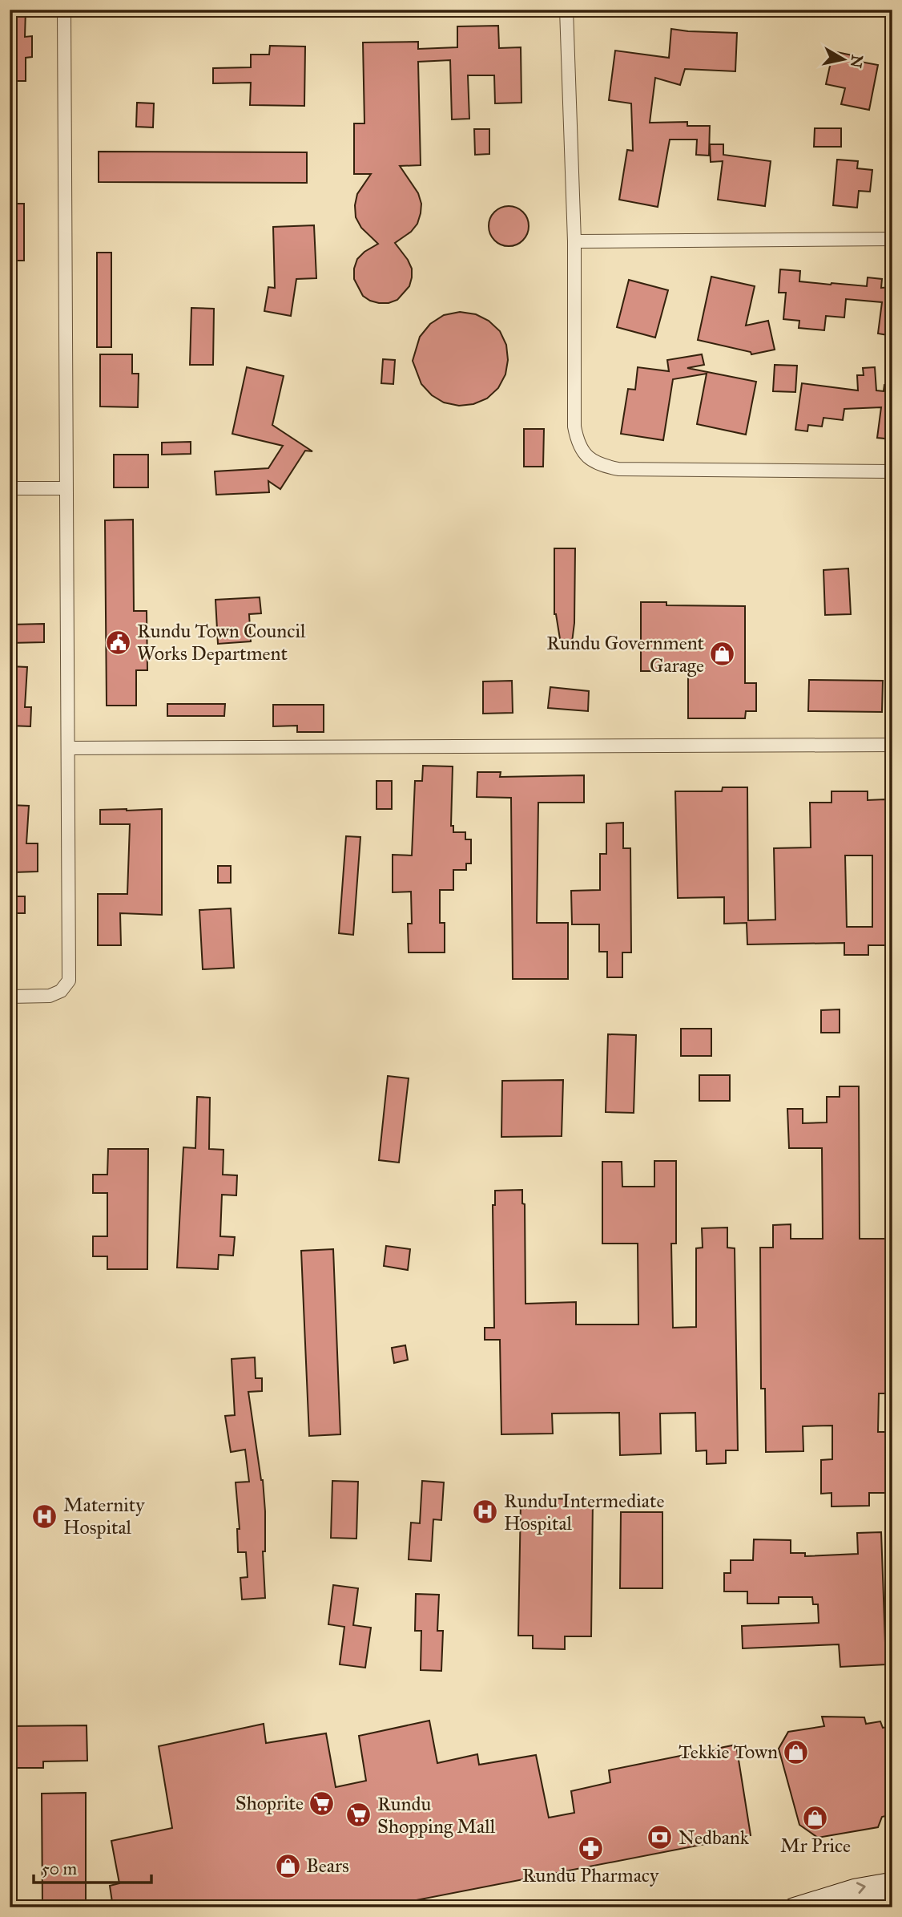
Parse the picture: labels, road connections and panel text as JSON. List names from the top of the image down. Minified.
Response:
{"places":{"public building":["Rundu Town Council Works Department"],"shop":["Rundu Government Garage","Tekkie Town","Mr Price","Bears"],"hospital":["Rundu Intermediate Hospital","Maternity Hospital"],"supermarket":["Shoprite","Rundu Shopping Mall"],"bank":["Nedbank"],"pharmacy":["Rundu Pharmacy"]},"scale_bar":"50 m","north":"right"}
